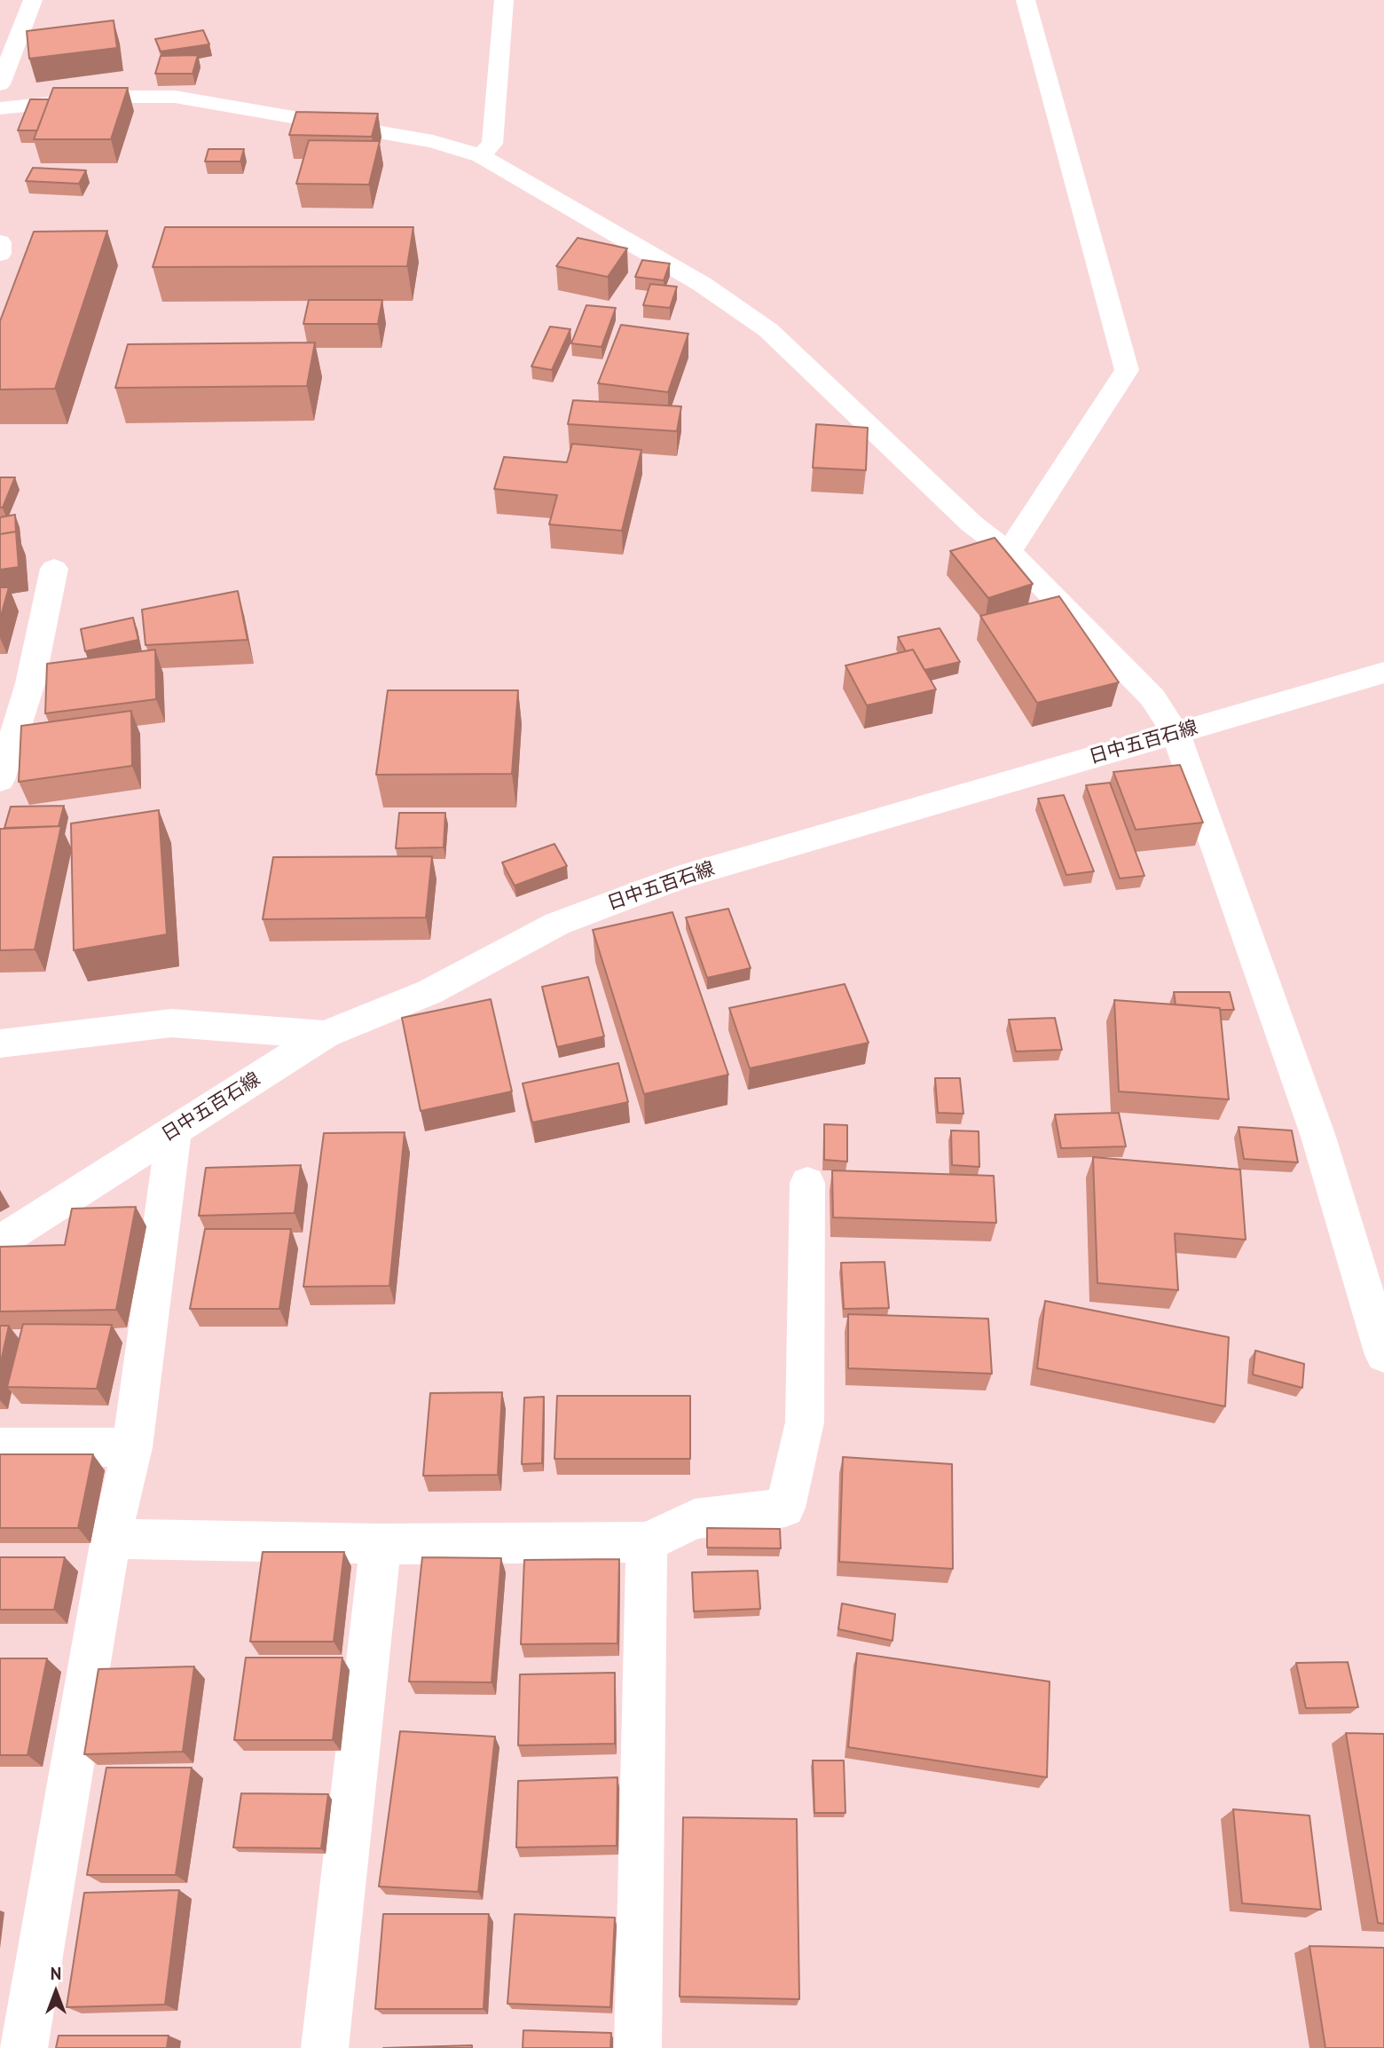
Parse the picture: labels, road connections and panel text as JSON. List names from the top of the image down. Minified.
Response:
{"streets":{"street":["日中五百石線"]},"north":"top"}
